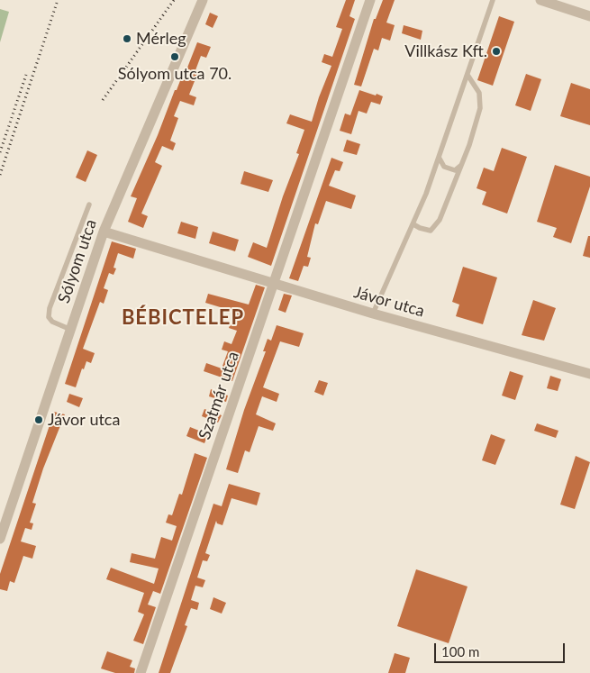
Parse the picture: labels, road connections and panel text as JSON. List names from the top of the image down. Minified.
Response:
{"streets":{"street":["Sólyom utca","Jávor utca","Szatmár utca"]},"crossings":[["Sólyom utca","Jávor utca"],["Jávor utca","Szatmár utca"]],"districts":["BÉBICTELEP"],"places":["Mérleg","Villkász Kft.","Sólyom utca 70.","Jávor utca"],"scale_bar":"100 m"}
